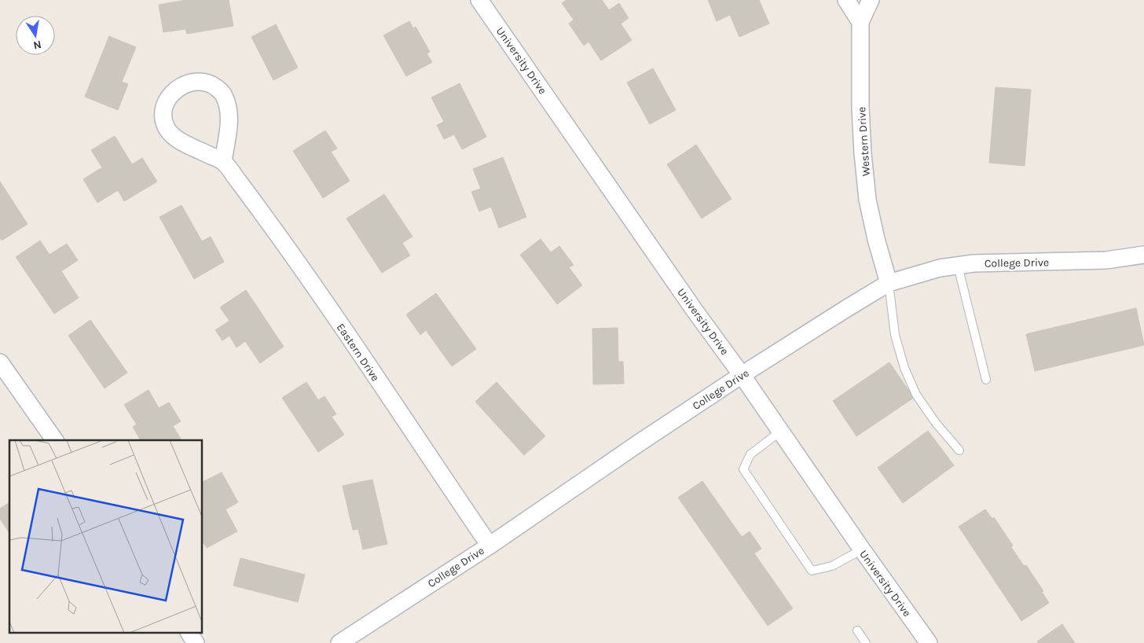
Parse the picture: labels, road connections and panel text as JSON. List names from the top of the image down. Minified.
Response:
{"streets":{"street":["University Drive","Western Drive","College Drive","Eastern Drive"]},"crossings":[["University Drive","College Drive"],["Western Drive","College Drive"],["College Drive","Eastern Drive"]],"north":"bottom"}
